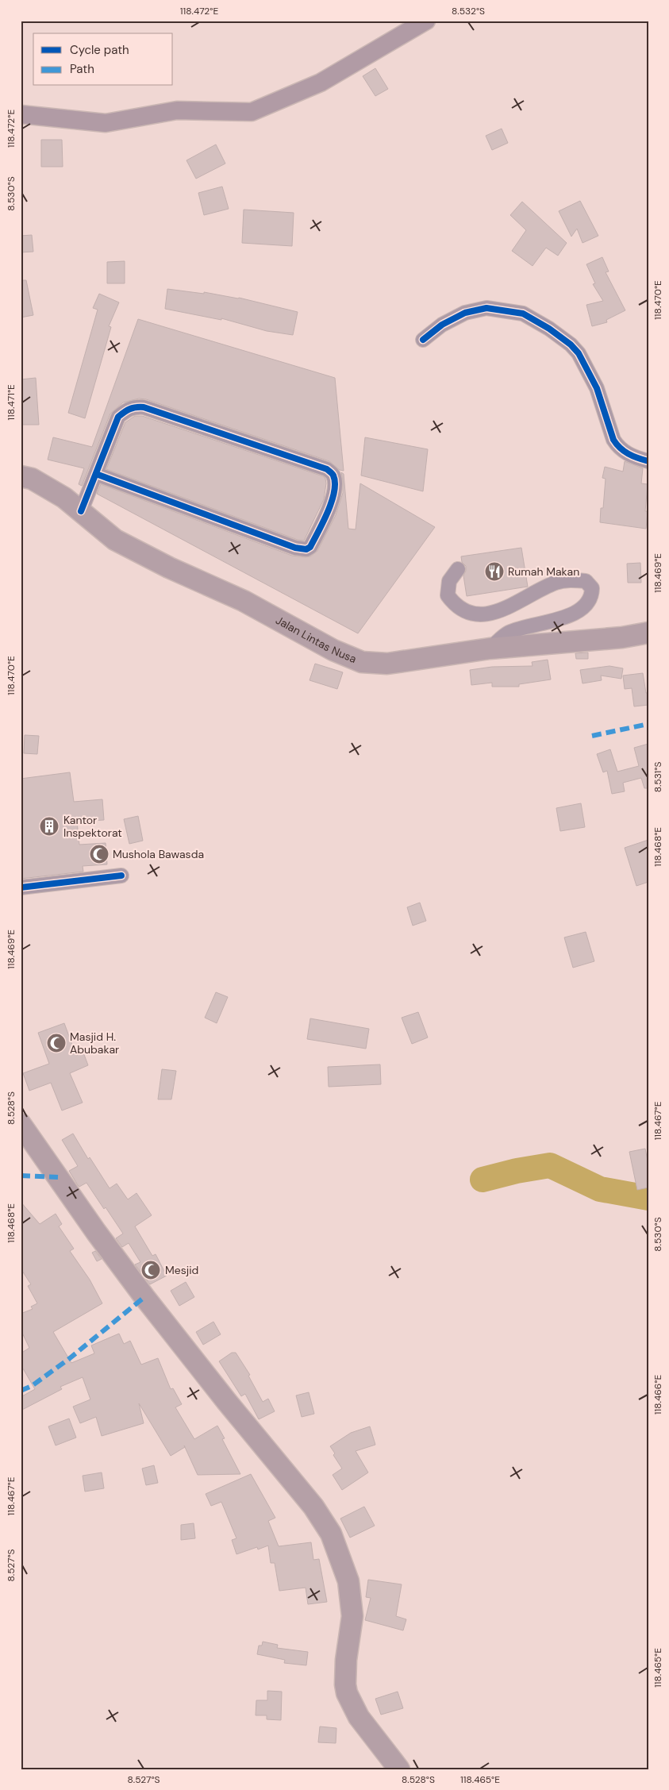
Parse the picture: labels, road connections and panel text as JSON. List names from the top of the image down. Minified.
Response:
{"streets":{"highway":["Jalan Lintas Nusa"]},"places":{"restaurant":["Rumah Makan"],"building":["Kantor Inspektorat"],"mosque":["Mushola Bawasda","Masjid H. Abubakar","Mesjid"]},"legend":["Cycle path","Path"],"coordinates":["118.472°E","8.532°S","8.530°S","118.470°E","118.471°E","118.469°E","8.531°S","118.468°E","8.528°S","118.467°E","118.466°E","8.527°S","118.465°E"]}
